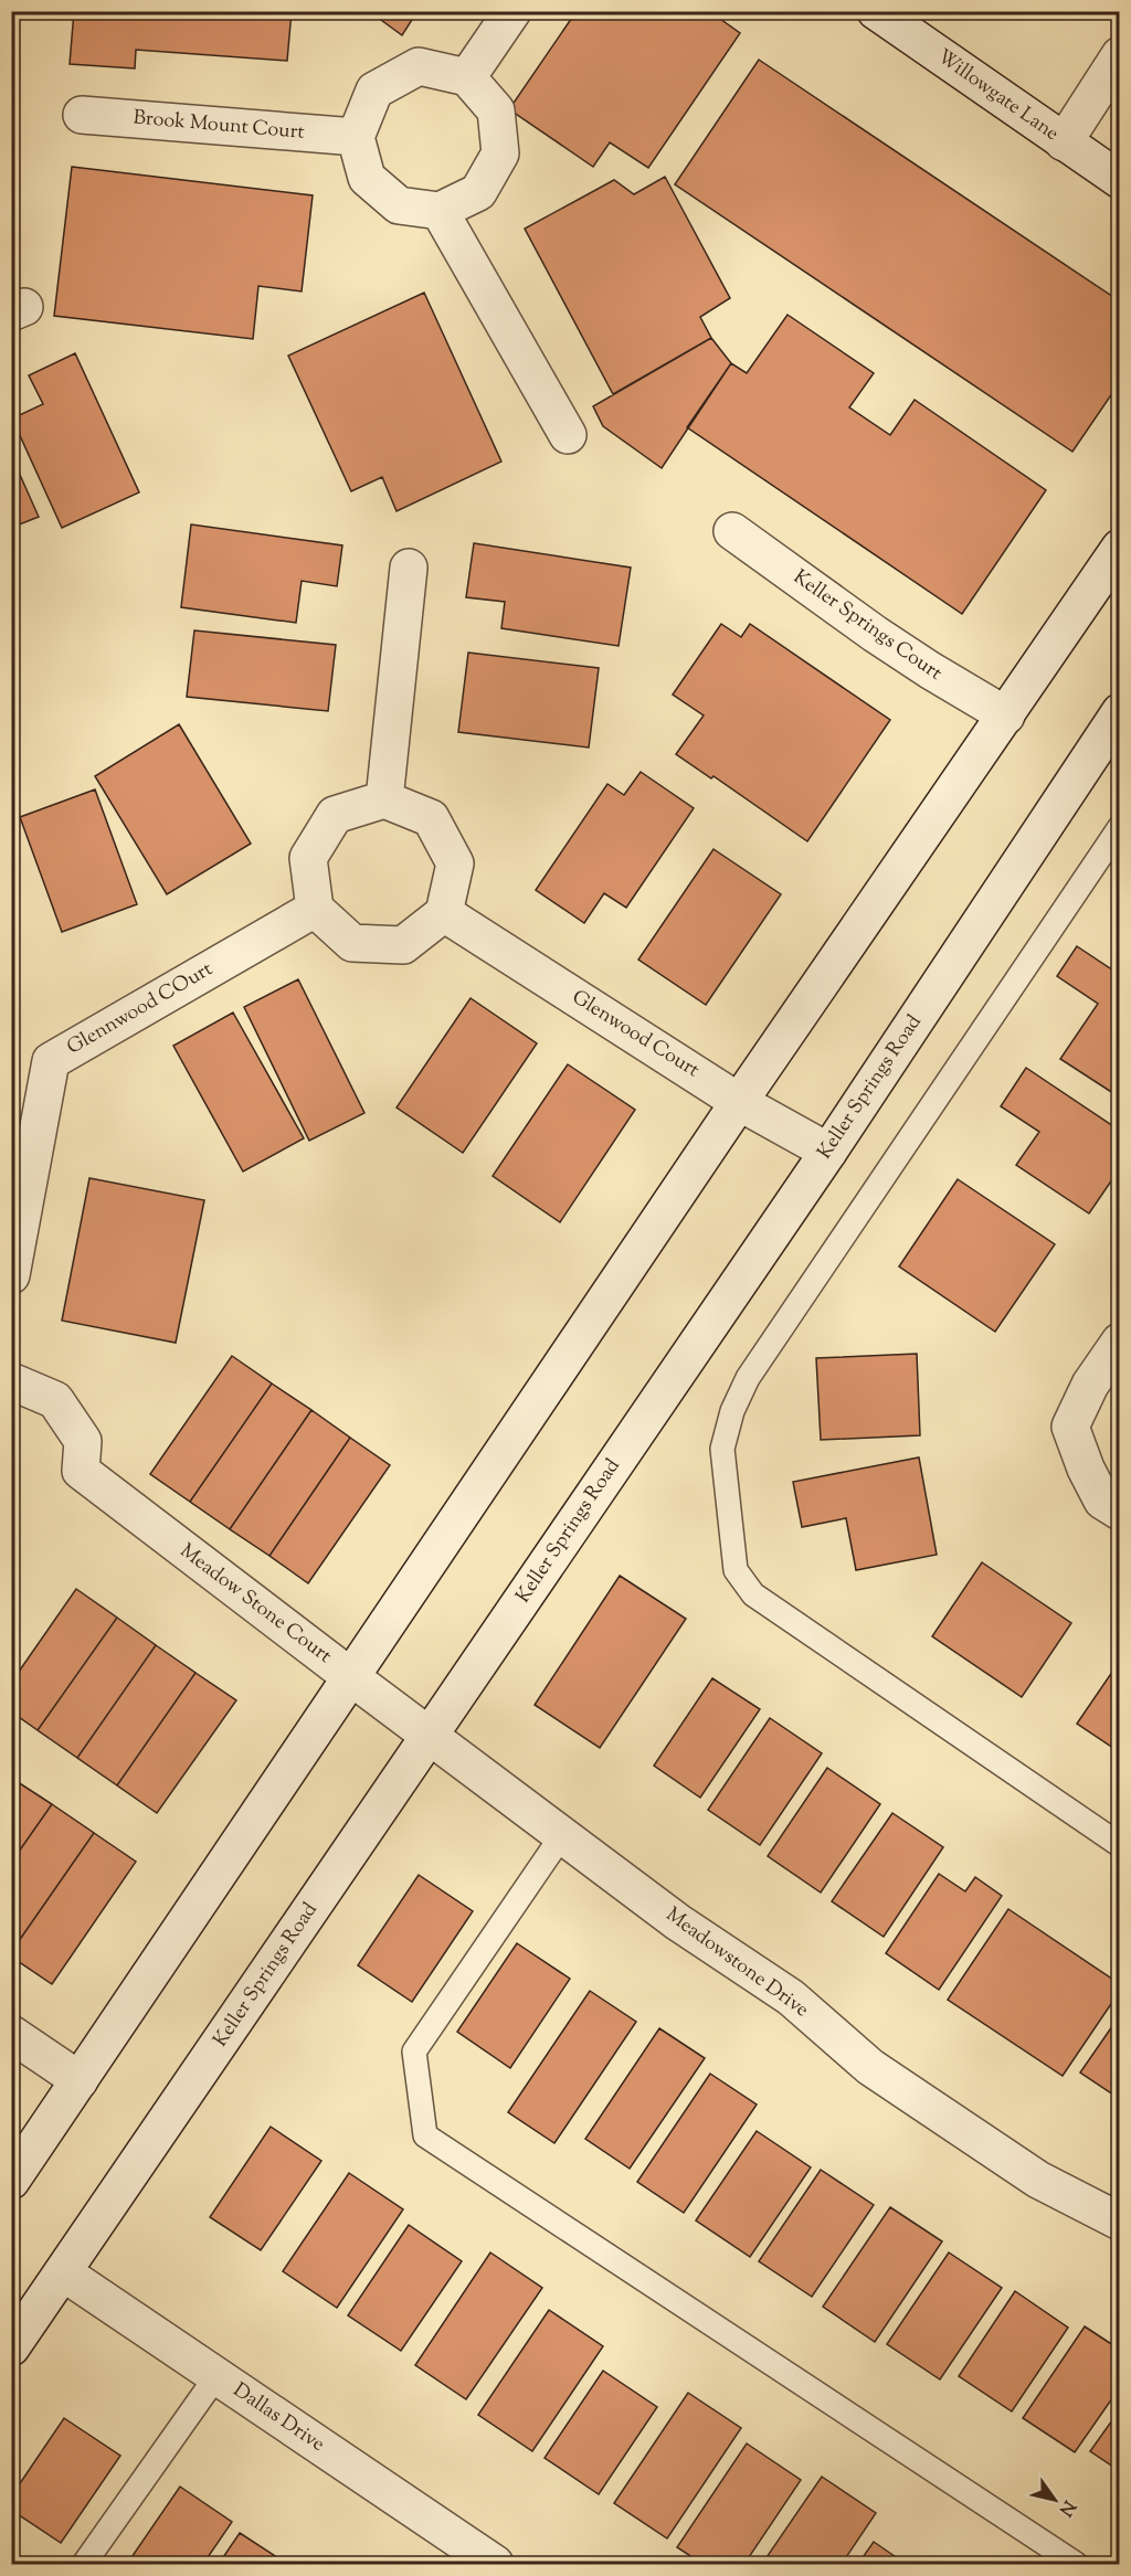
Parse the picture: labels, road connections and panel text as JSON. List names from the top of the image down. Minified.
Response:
{"streets":{"street":["Willowgate Lane","Brook Mount Court","Keller Springs Court","Glennwood COurt","Glenwood Court","Keller Springs Road","Meadow Stone Court","Meadowstone Drive","Dallas Drive"]},"crossings":[["Glennwood COurt","Glenwood Court"],["Glenwood Court","Keller Springs Road"],["Keller Springs Road","Meadow Stone Court"],["Keller Springs Road","Meadowstone Drive"],["Keller Springs Road","Dallas Drive"],["Meadow Stone Court","Meadowstone Drive"]],"north":"bottom right"}
